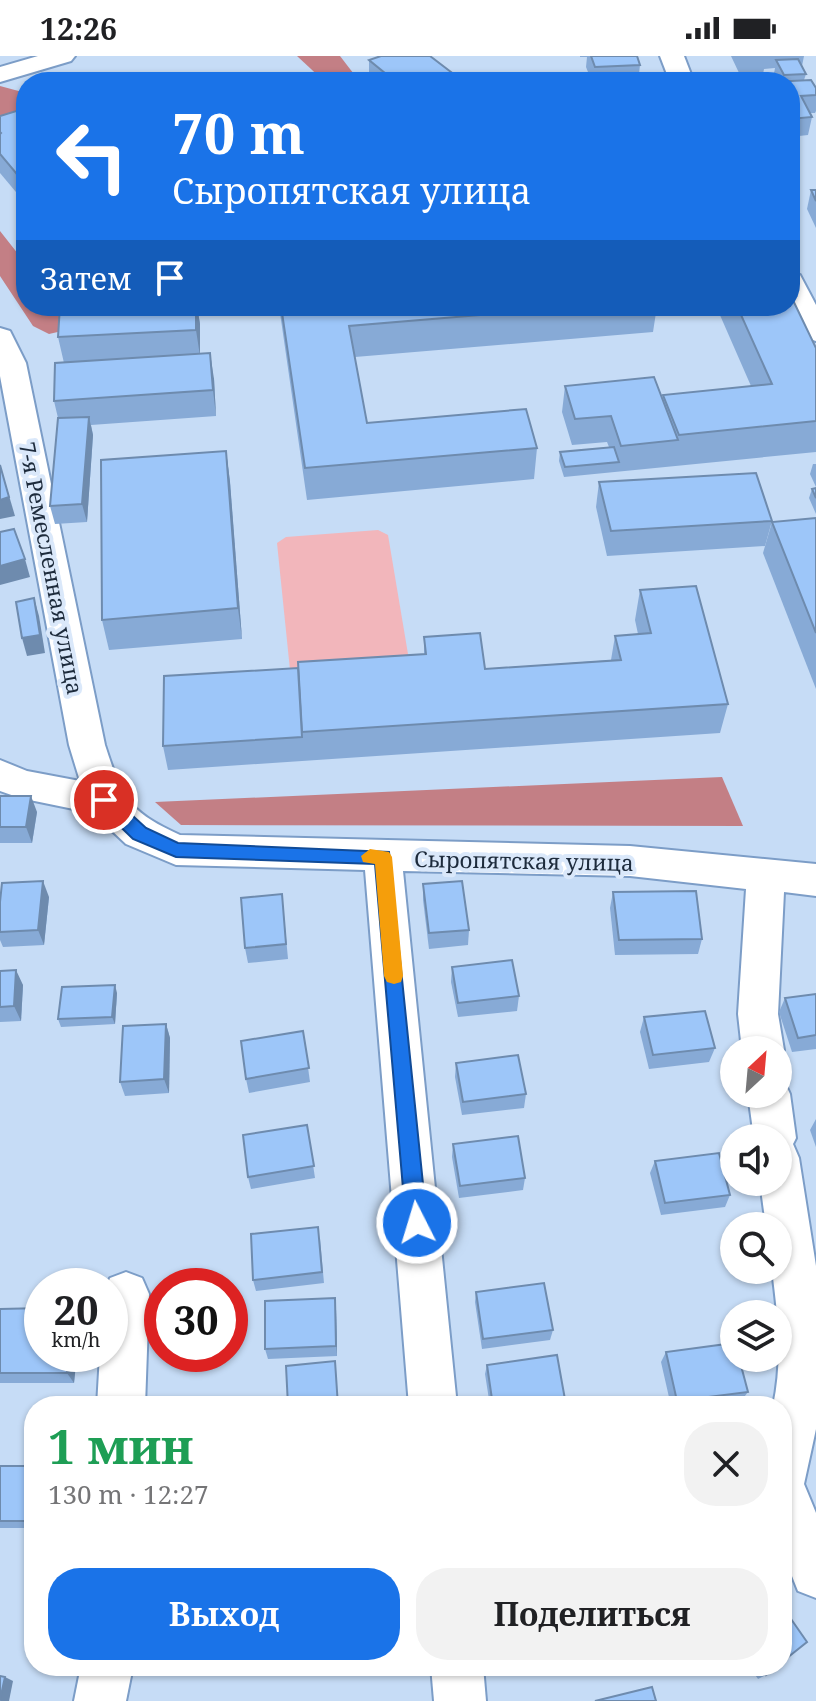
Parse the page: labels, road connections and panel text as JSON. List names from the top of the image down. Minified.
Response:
{"streets":{"street":["7-я Ремесленная улица","Сыропятская улица"]},"crossings":[["7-я Ремесленная улица","Сыропятская улица"]],"north":"top right","page":{"status":"12:26","turn":["70 m","Сыропятская улица"],"then":"Затем","speed":"20 km/h","limit":"30","heading":["1 мин","130 m · 12:27"],"buttons":["Выход","Поделиться"]}}
